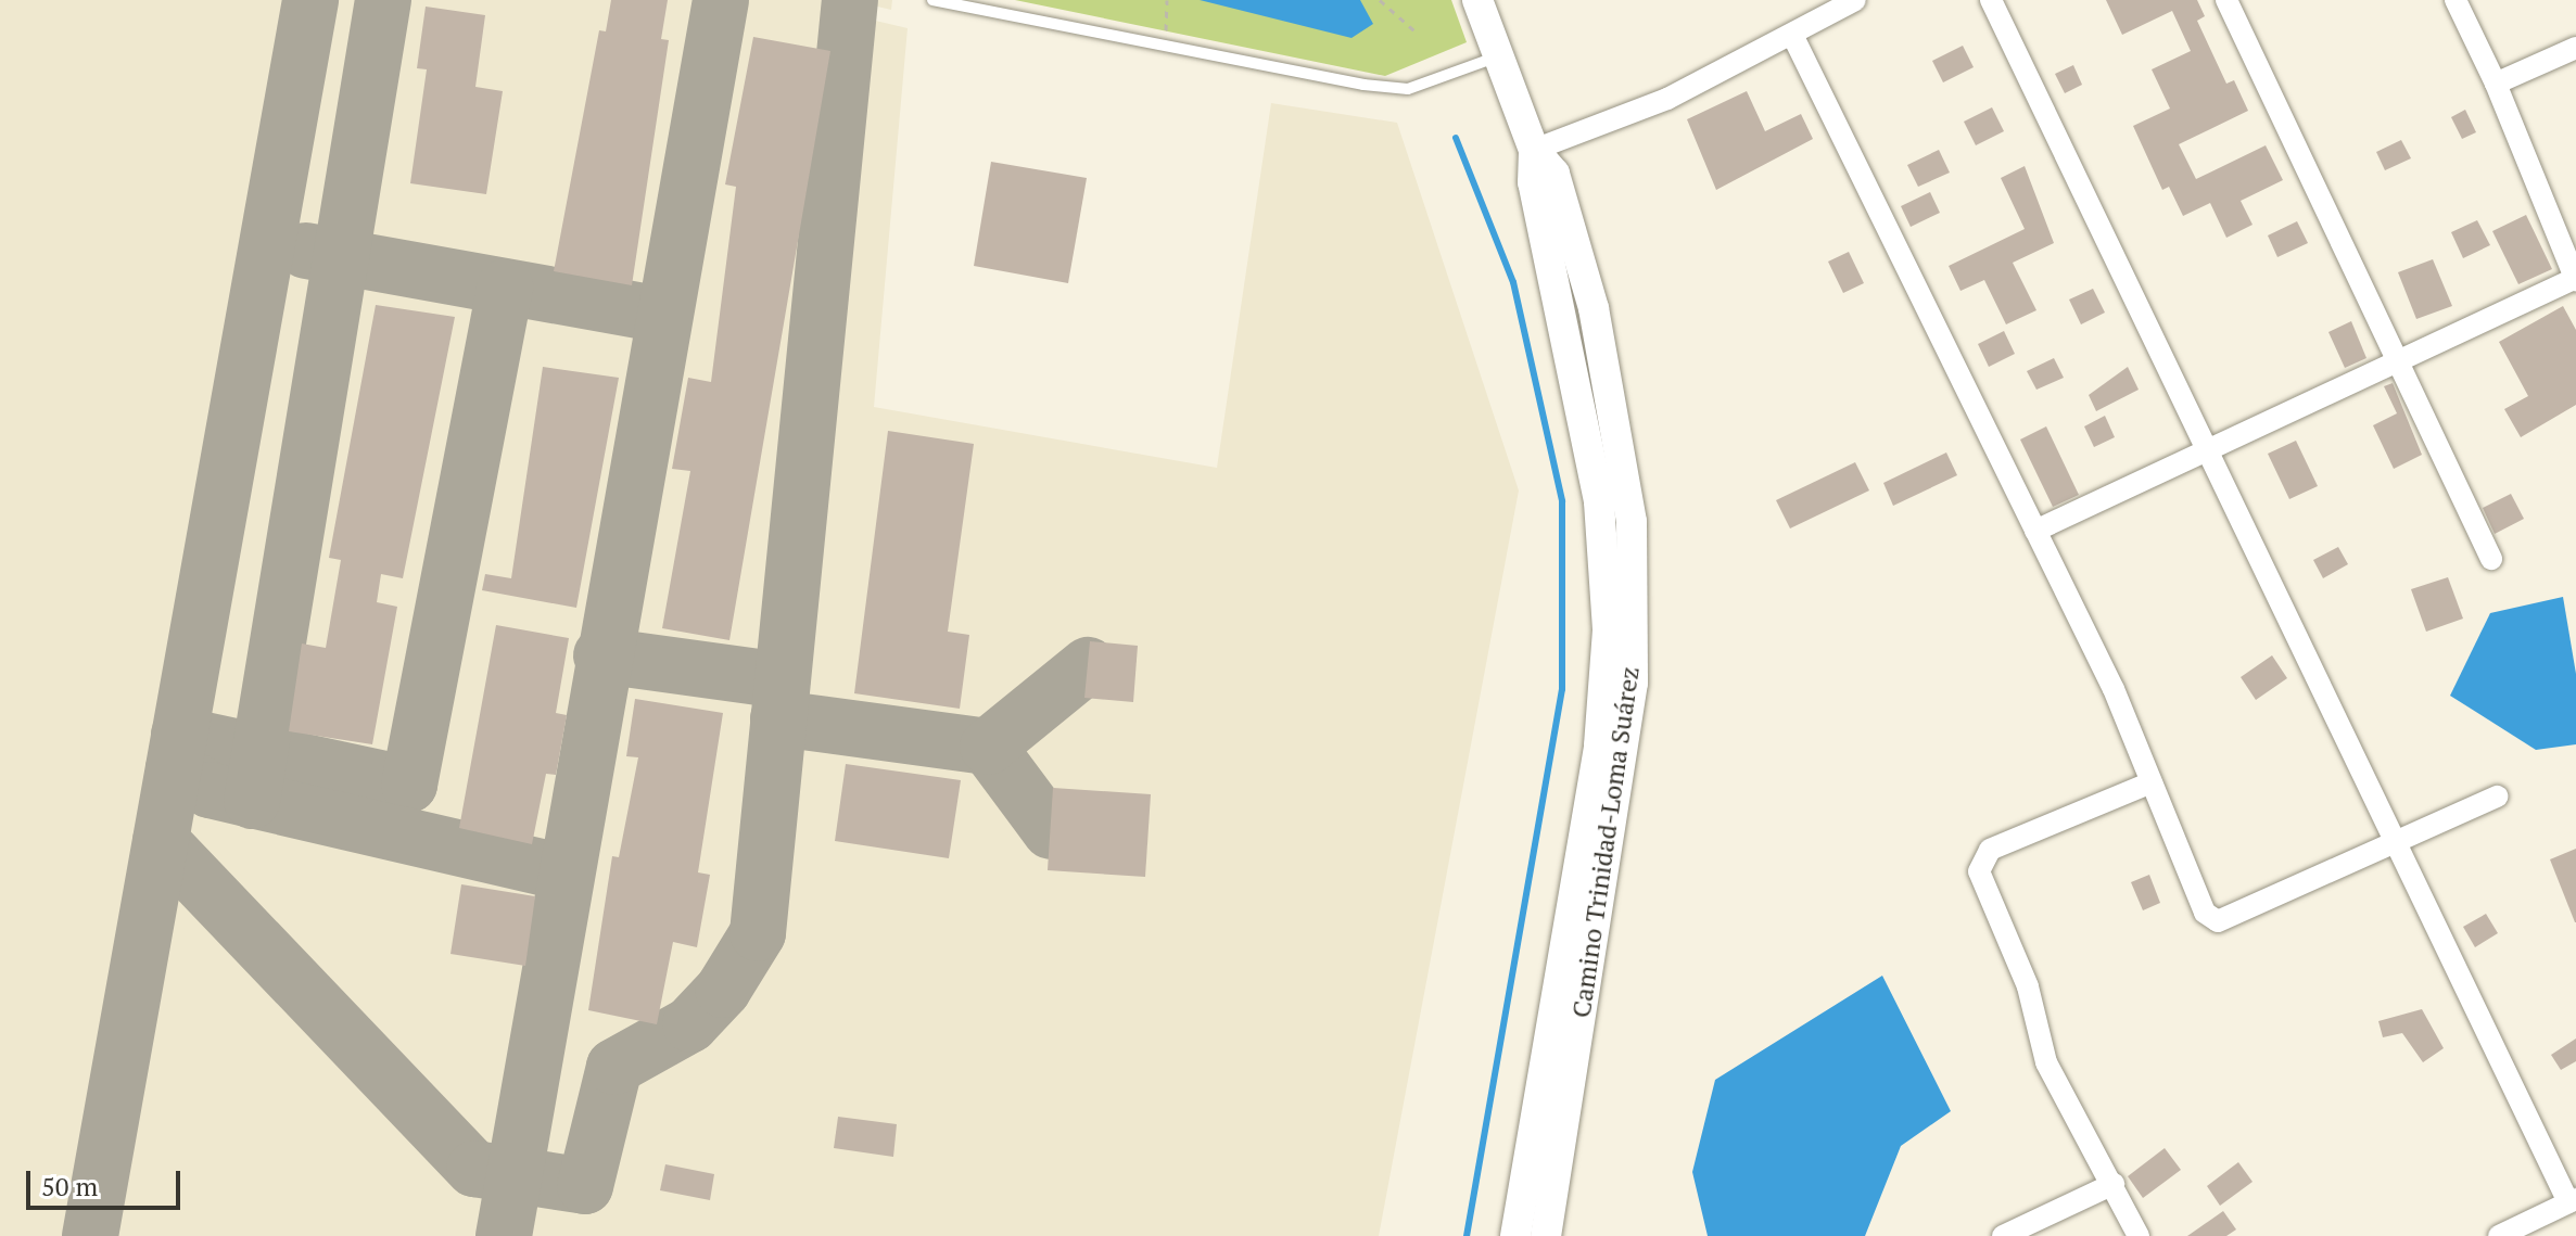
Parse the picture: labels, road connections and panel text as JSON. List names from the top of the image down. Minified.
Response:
{"streets":{"street":["Camino Trinidad-Loma Suárez"]},"scale_bar":"50 m"}
